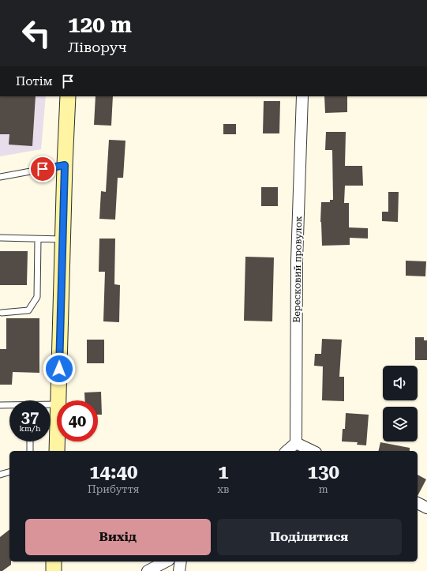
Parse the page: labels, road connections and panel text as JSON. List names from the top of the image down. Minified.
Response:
{"streets":{"street":["Вересковий провулок"]},"page":{"turn":["120 m","Ліворуч"],"then":"Потім","speed":"37 km/h","limit":"40","eta":["14:40","Прибуття","1","хв","130","m"],"buttons":["Вихід","Поділитися"]}}
